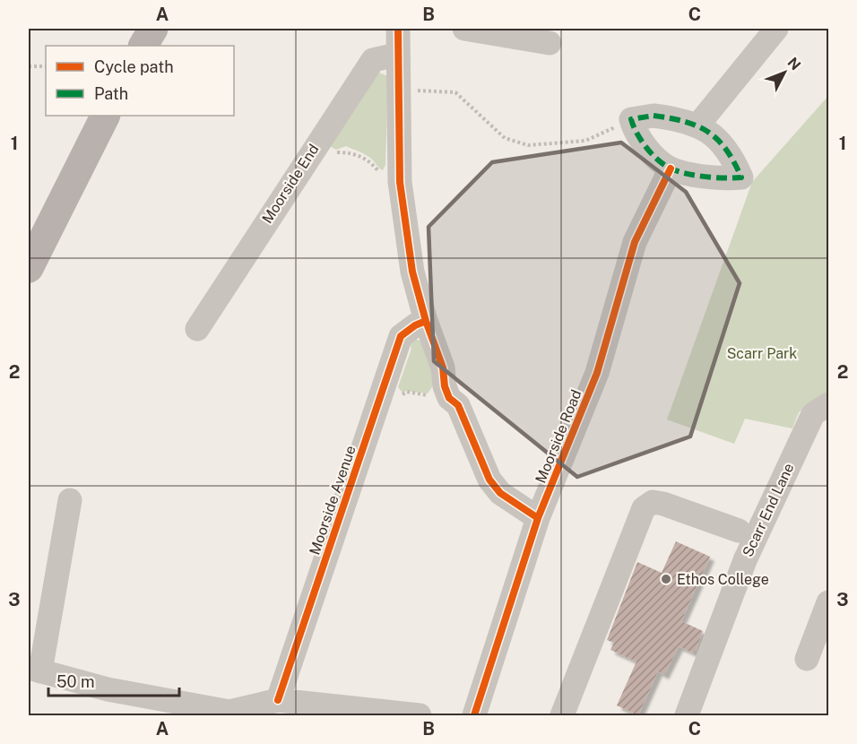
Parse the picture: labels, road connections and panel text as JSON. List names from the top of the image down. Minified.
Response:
{"streets":{"street":["Moorside End","Moorside Road","Moorside Avenue","Scarr End Lane"]},"parks":["Scarr Park"],"places":["Ethos College"],"legend":["Cycle path","Path"],"scale_bar":"50 m","north":"top right","grid":{"columns":["A","B","C"],"rows":["1","2","3"]}}
